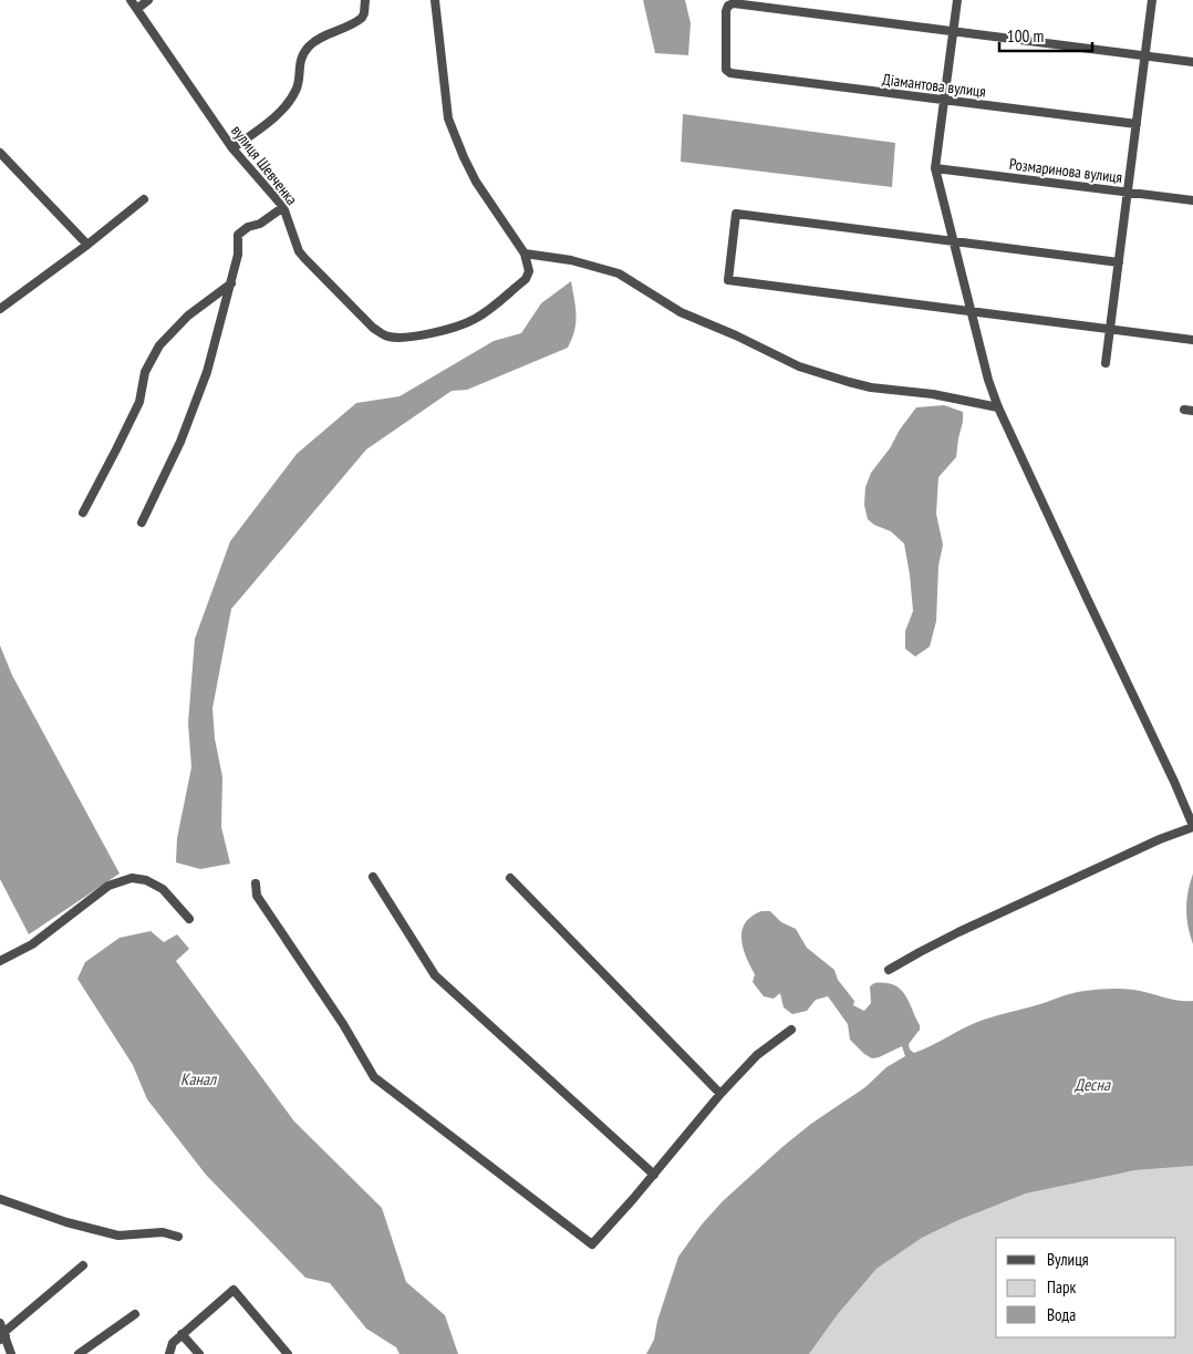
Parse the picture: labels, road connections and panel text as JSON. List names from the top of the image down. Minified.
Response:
{"streets":{"street":["Діамантова вулиця","вулиця Шевченка","Розмаринова вулиця"]},"water":["Канал","Десна"],"legend":["Вулиця","Парк","Вода"],"scale_bar":"100 m"}
